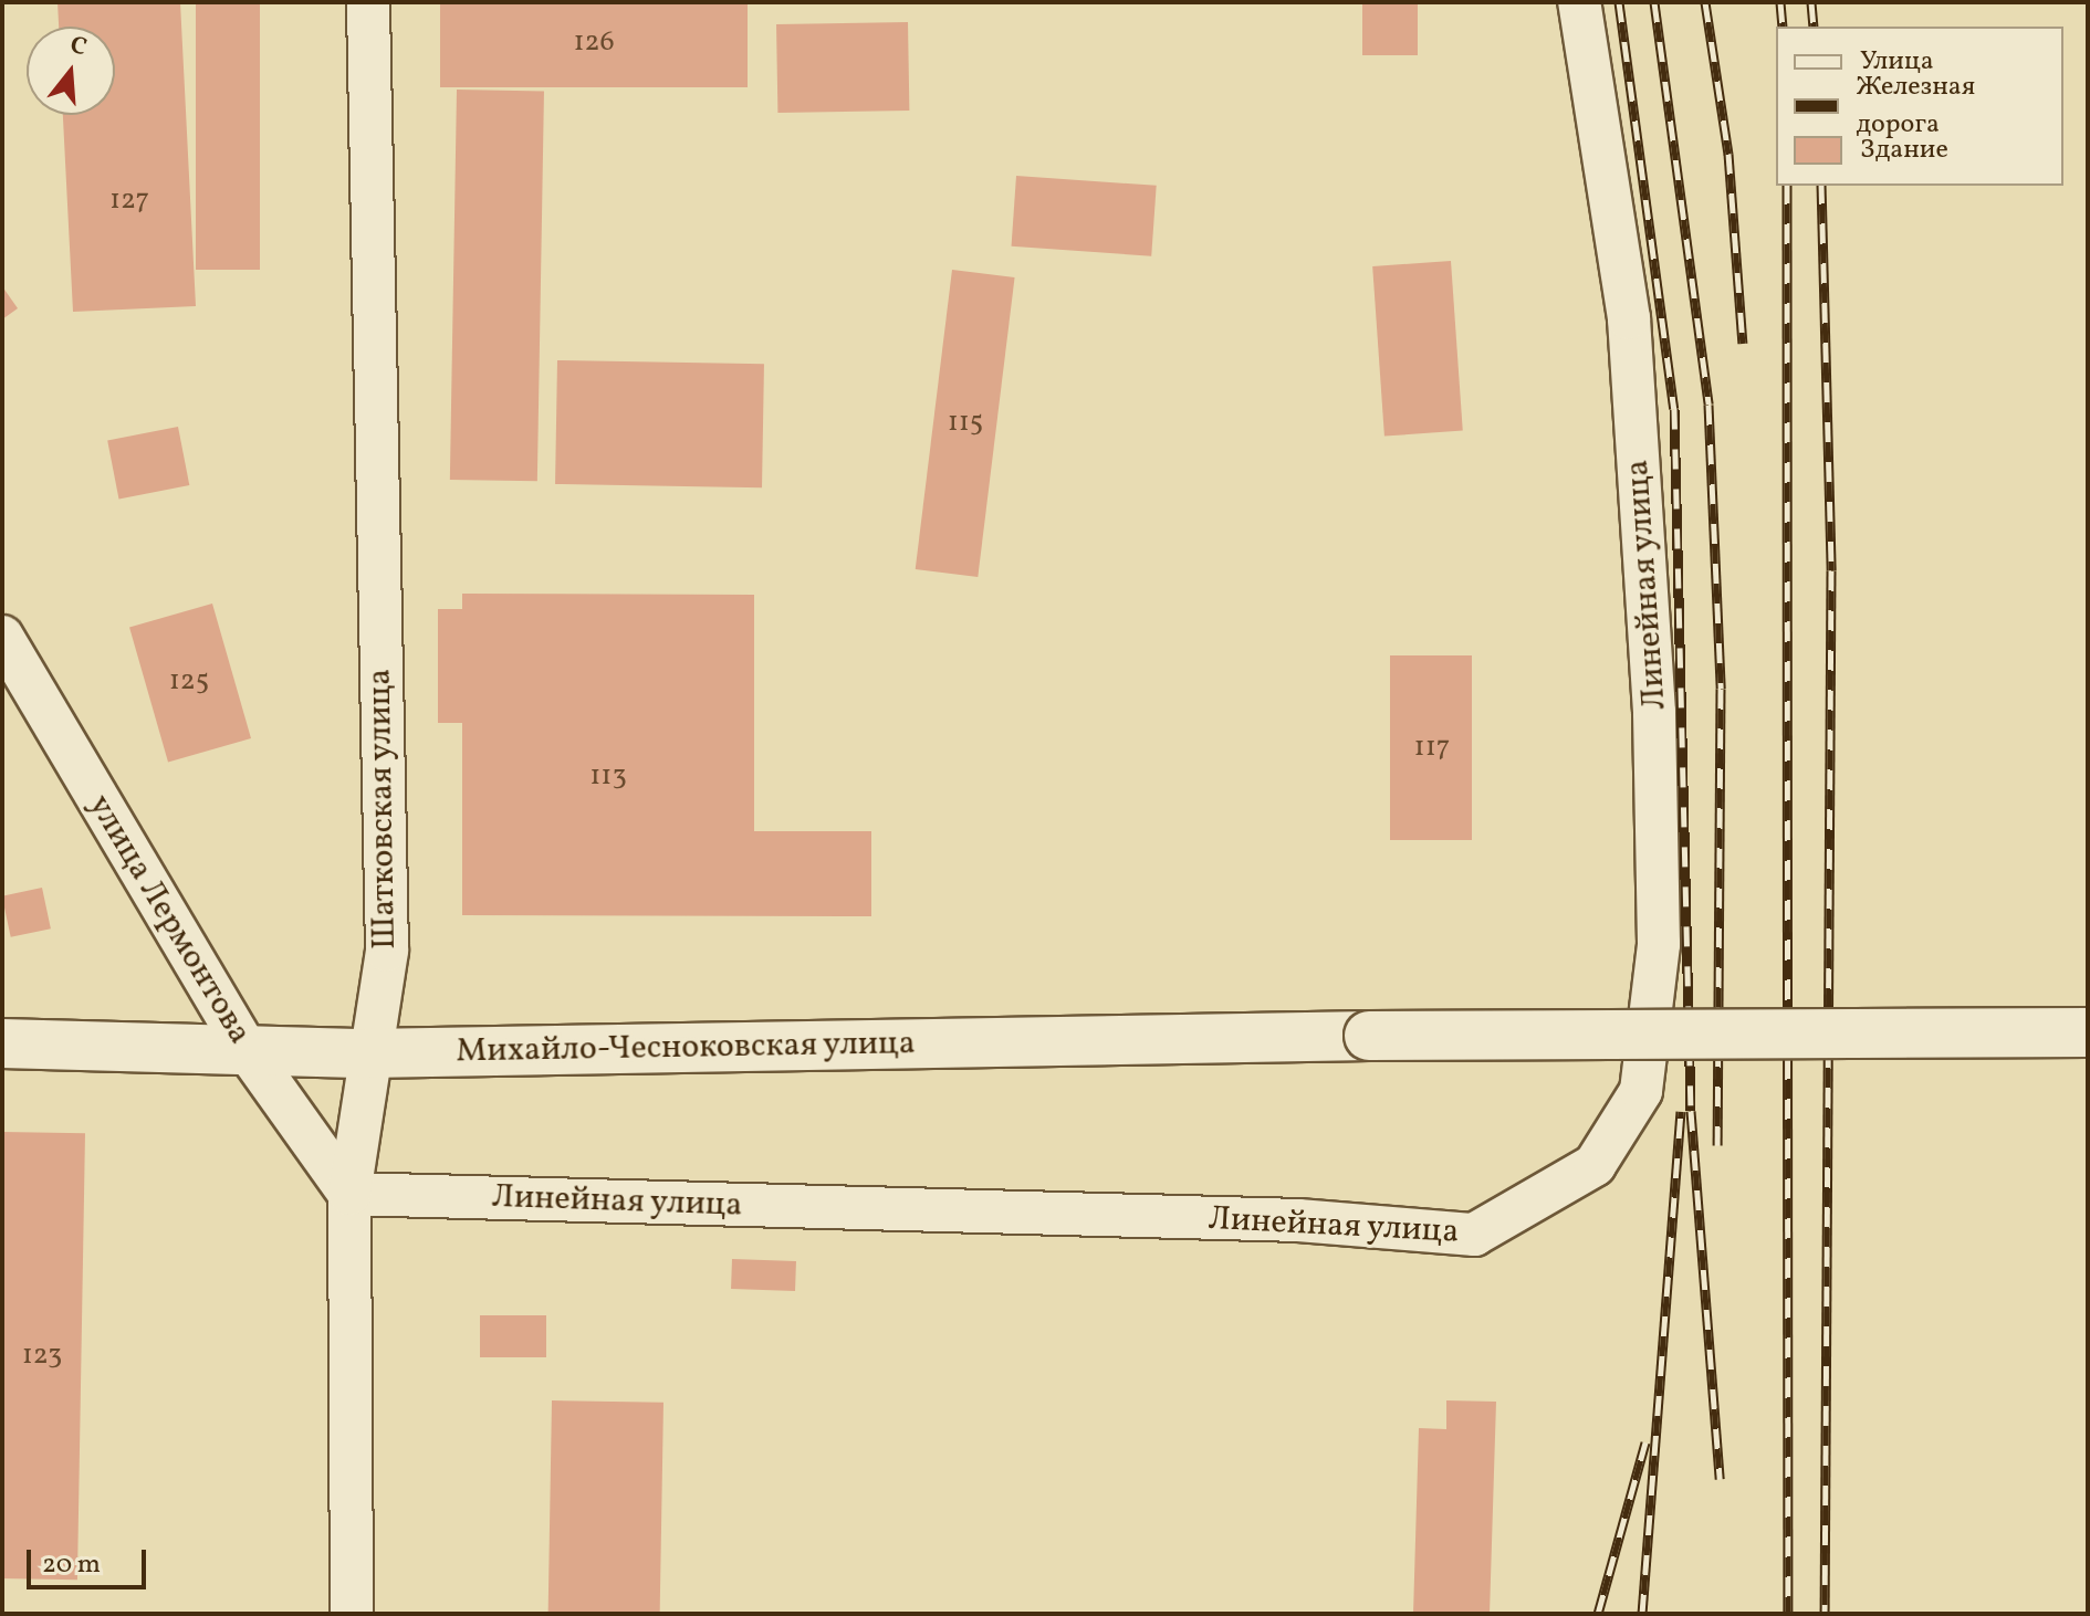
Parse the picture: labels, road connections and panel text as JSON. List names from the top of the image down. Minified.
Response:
{"streets":{"street":["Линейная улица","Шатковская улица","улица Лермонтова","Михайло-Чесноковская улица"]},"crossings":[["Линейная улица","Шатковская улица"],["Линейная улица","улица Лермонтова"],["Шатковская улица","улица Лермонтова"],["Шатковская улица","Михайло-Чесноковская улица"],["улица Лермонтова","Михайло-Чесноковская улица"]],"house_numbers":["126","127","115","125","117","113","123"],"legend":["Улица","Железная дорога","Здание"],"scale_bar":"20 m","north":"top"}
